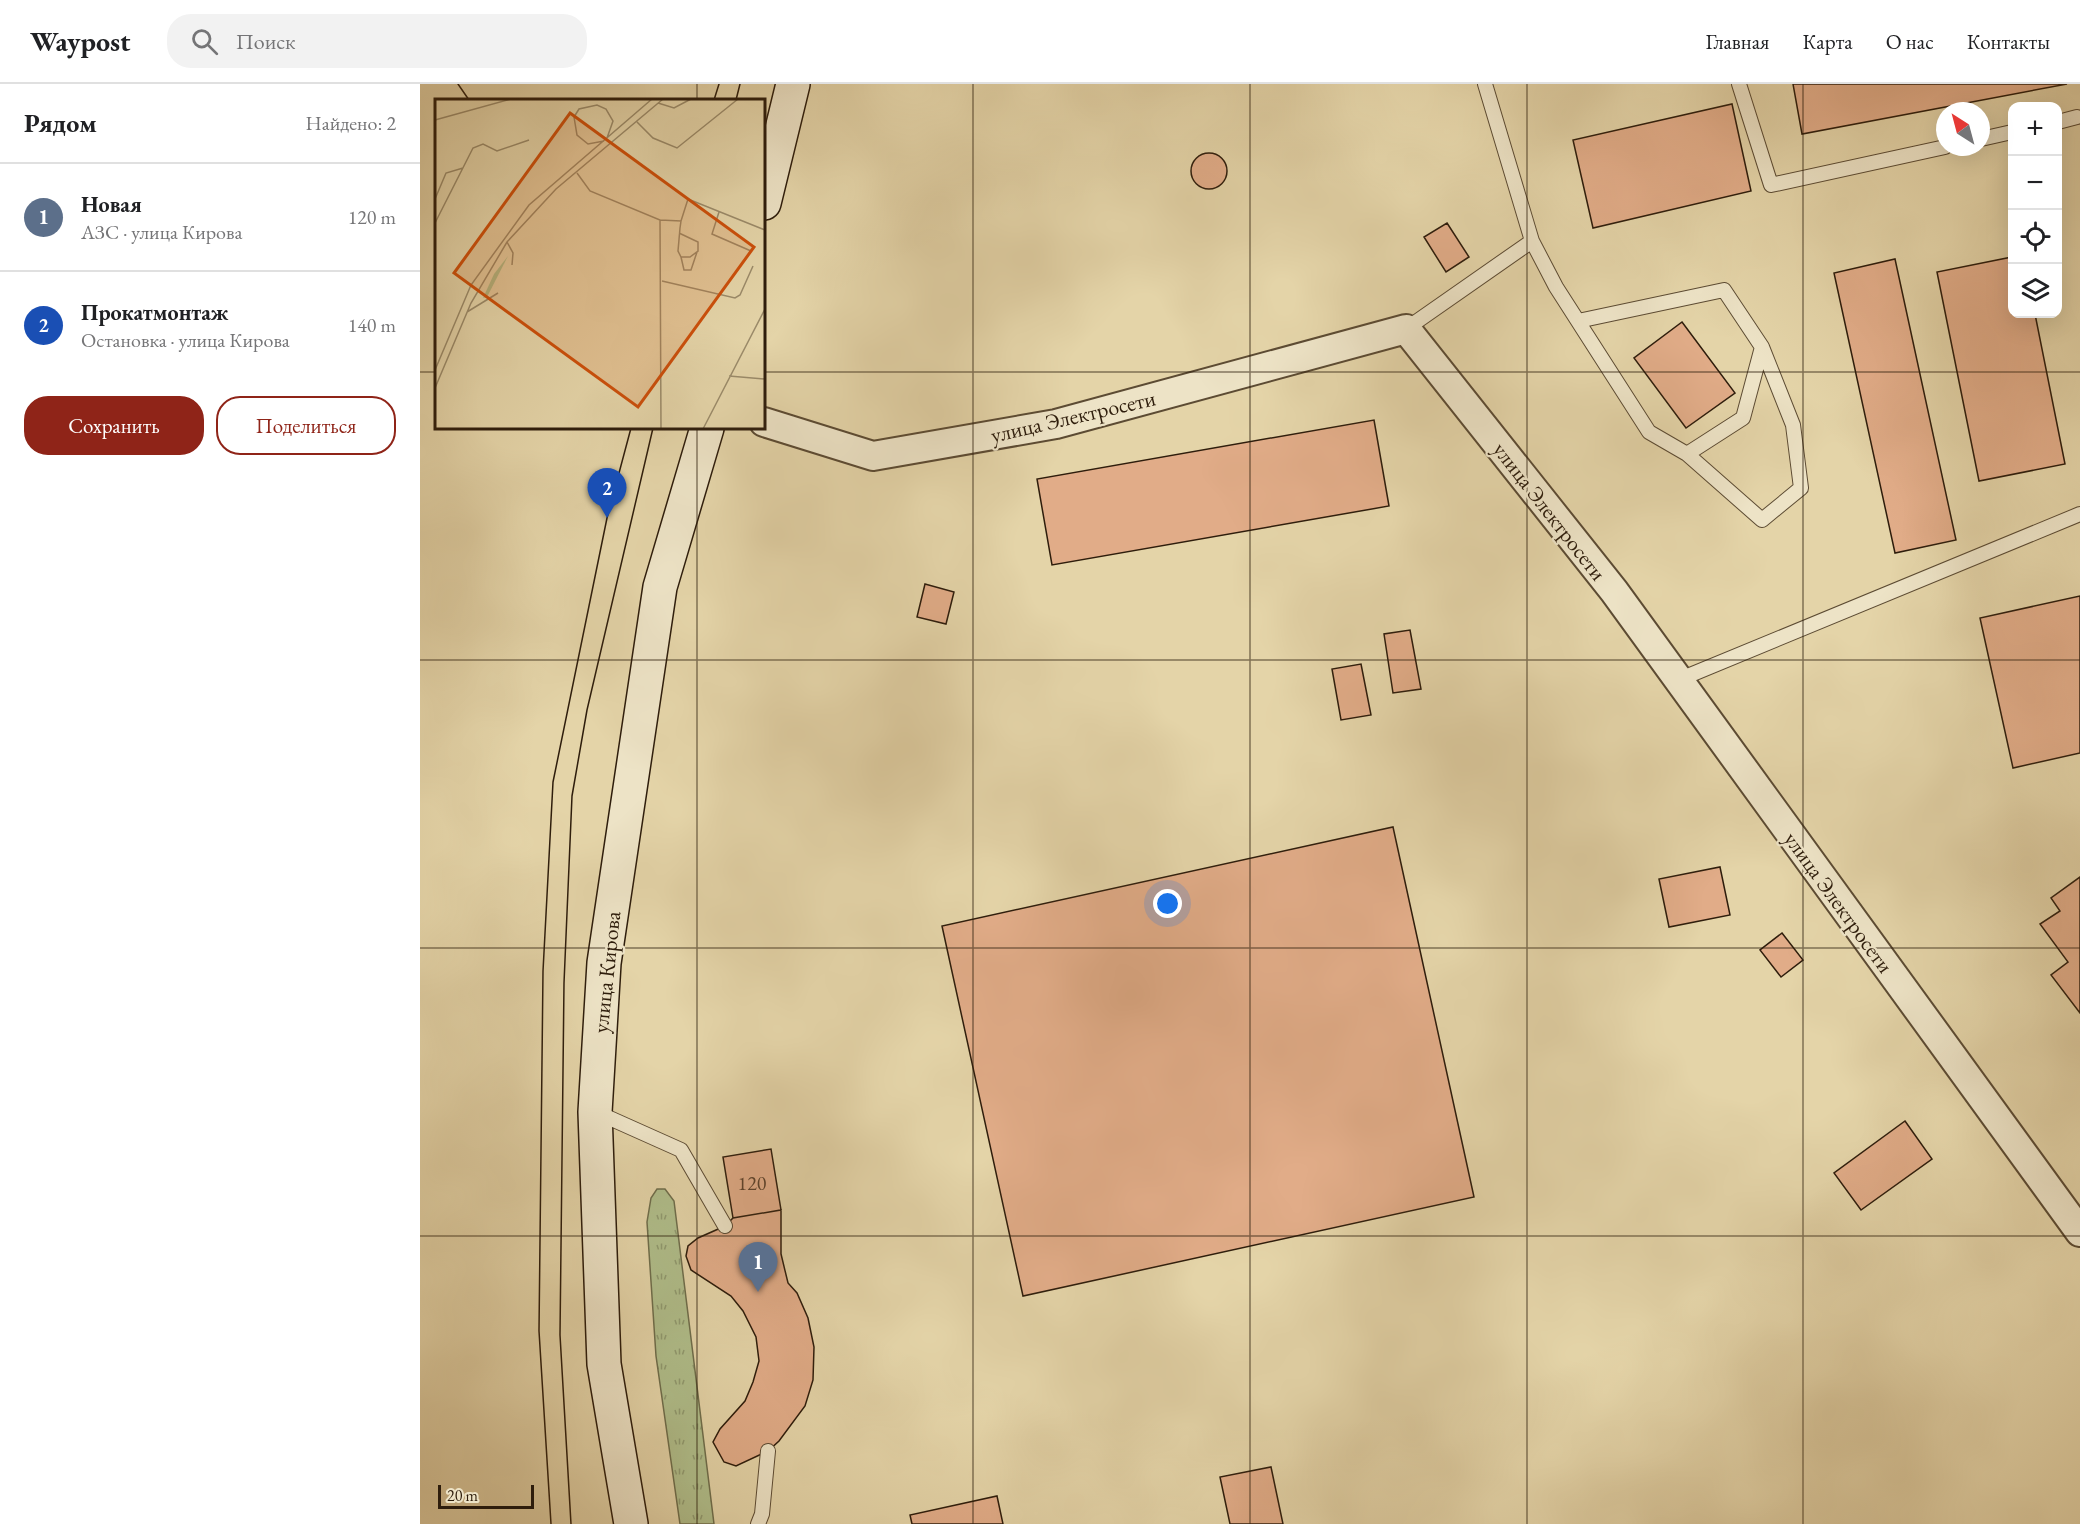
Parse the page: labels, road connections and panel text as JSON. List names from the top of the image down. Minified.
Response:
{"streets":{"main road":["улица Кирова"],"street":["улица Электросети"]},"house_numbers":["120"],"scale_bar":"20 m","north":"top left","page":{"header":"Waypost","search":"Поиск","nav":["Главная","Карта","О нас","Контакты"],"heading":["Рядом","Найдено: 2"],"map_buttons":["+","−"],"list":[{"mark":"1","name":"Новая","note":"АЗС · улица Кирова","value":"120 m"},{"mark":"2","name":"Прокатмонтаж","note":"Остановка · улица Кирова","value":"140 m"}],"buttons":["Сохранить","Поделиться"],"pins":["2","1"],"scale":"20 m"}}
